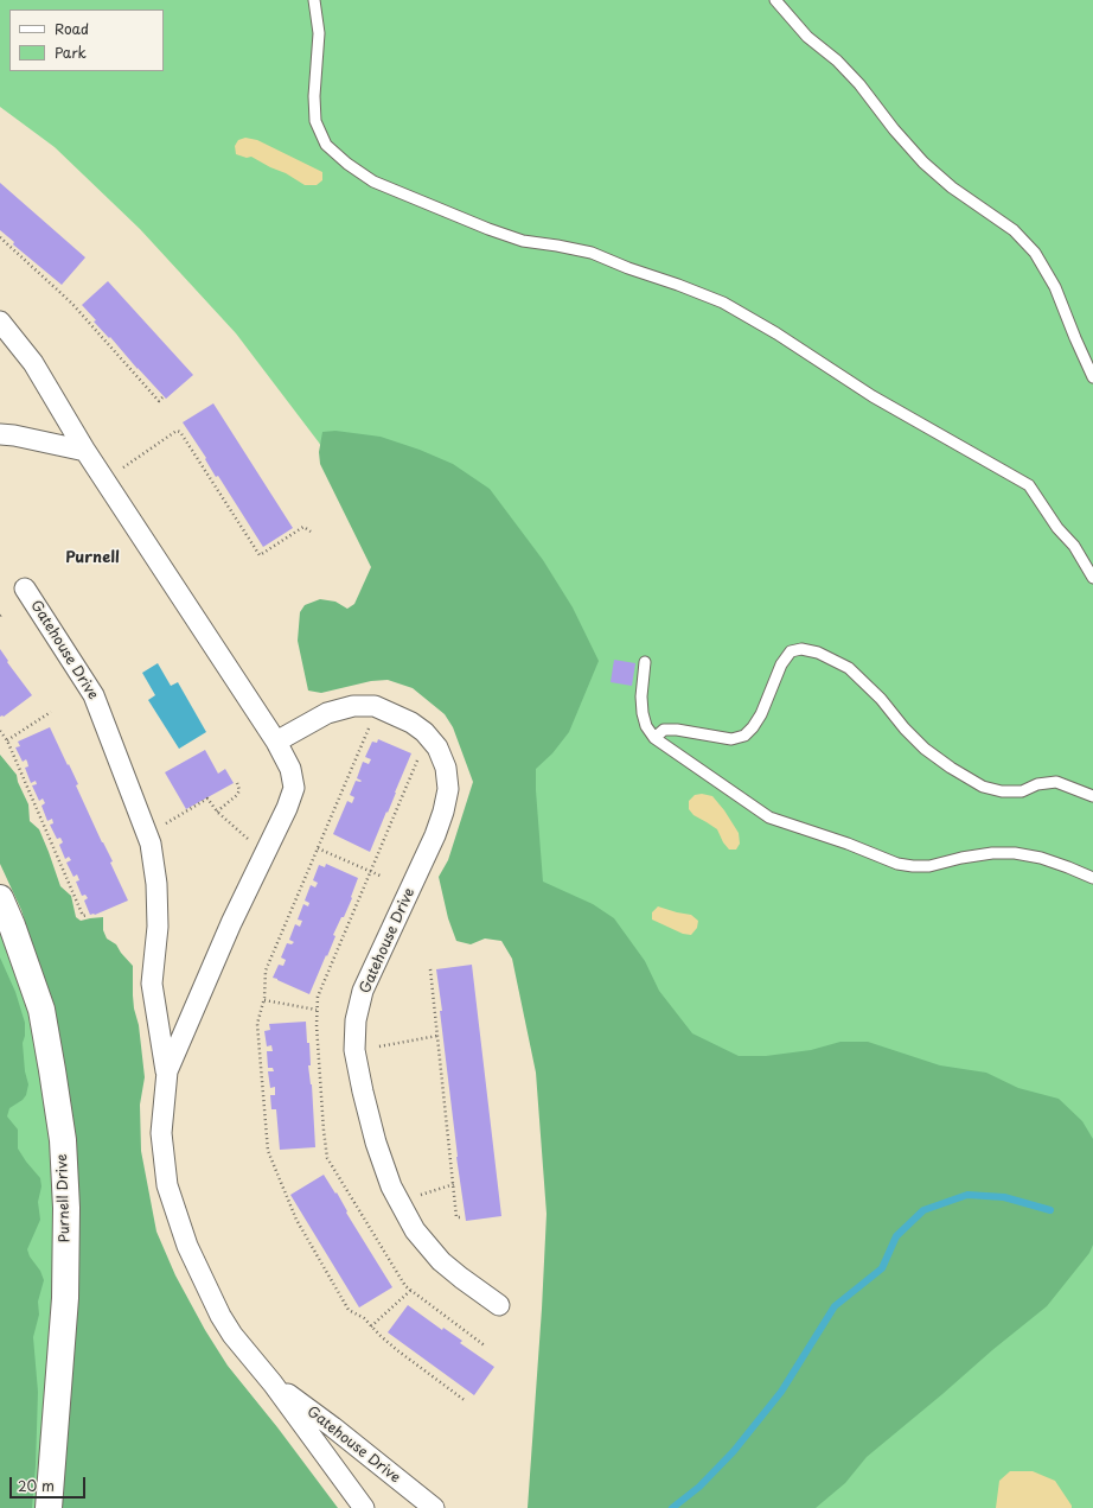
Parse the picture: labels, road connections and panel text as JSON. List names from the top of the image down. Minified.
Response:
{"streets":{"street":["Gatehouse Drive","Purnell Drive"]},"districts":["Purnell"],"legend":["Road","Park"],"scale_bar":"20 m"}
